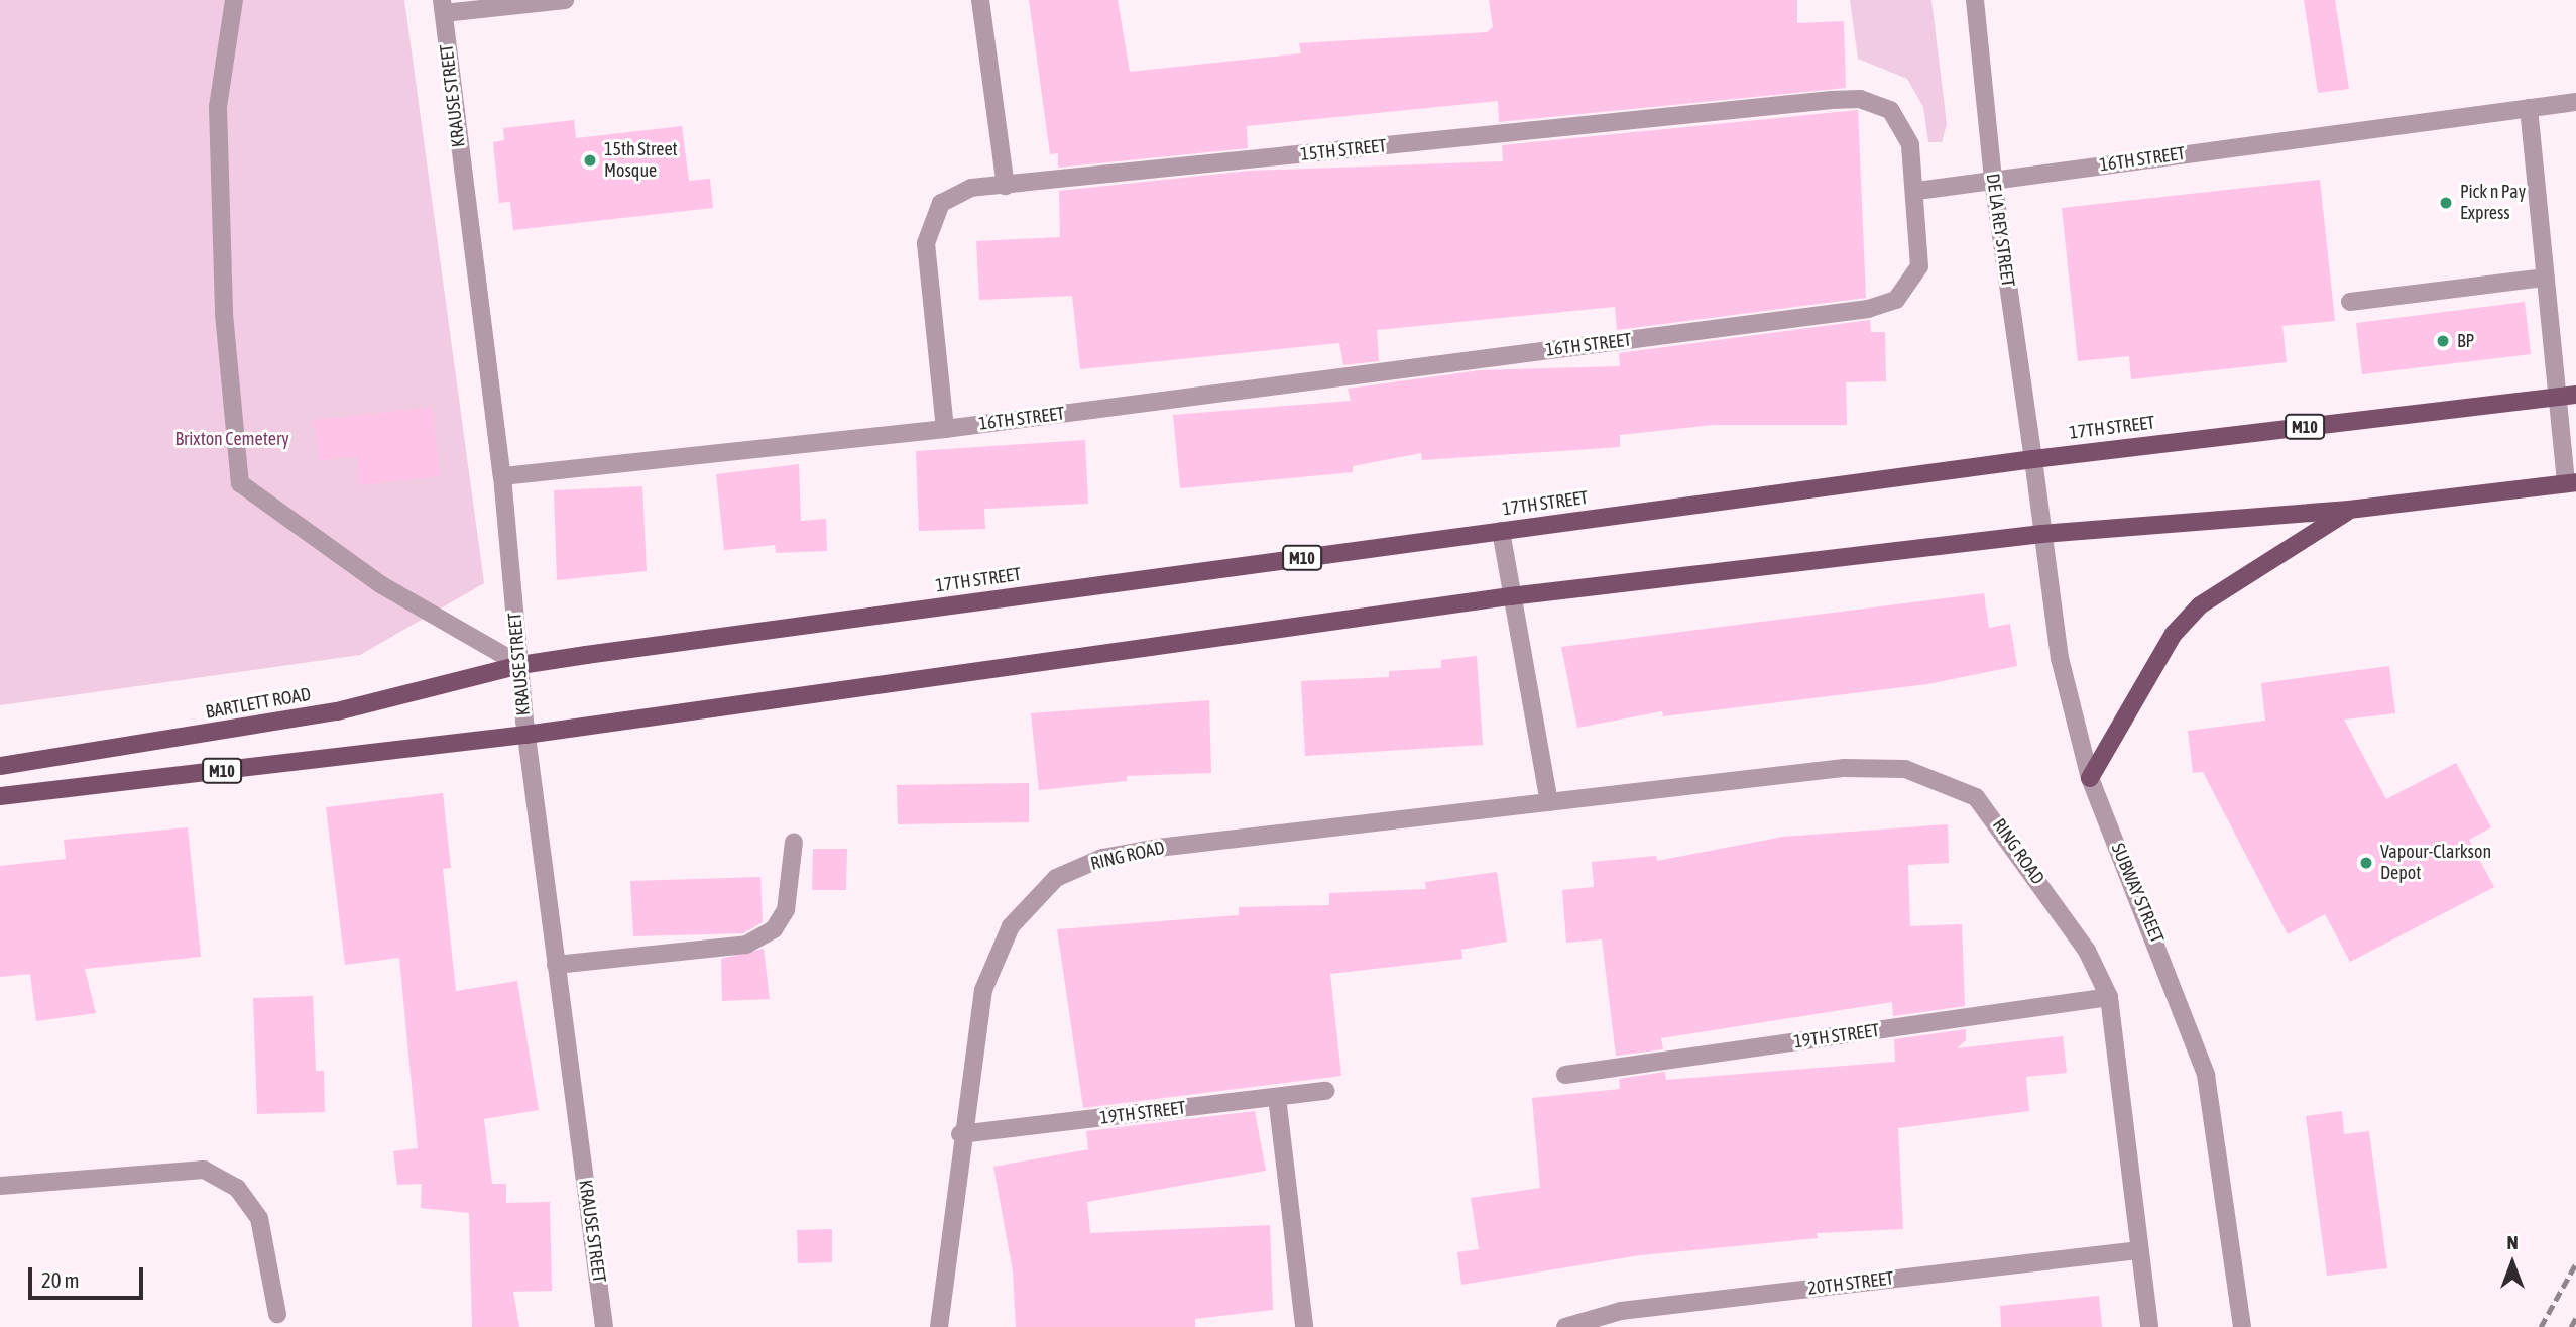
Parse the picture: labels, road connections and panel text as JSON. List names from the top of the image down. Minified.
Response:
{"streets":{"main road":["M10","17TH STREET","BARTLETT ROAD"],"street":["KRAUSE STREET","15TH STREET","16TH STREET","DE LA REY STREET","RING ROAD","SUBWAY STREET","19TH STREET","20TH STREET"]},"crossings":[["KRAUSE STREET","16TH STREET"],["KRAUSE STREET","M10"],["KRAUSE STREET","17TH STREET"],["KRAUSE STREET","BARTLETT ROAD"],["15TH STREET","16TH STREET"],["16TH STREET","DE LA REY STREET"],["DE LA REY STREET","17TH STREET"],["DE LA REY STREET","SUBWAY STREET"],["M10","SUBWAY STREET"],["17TH STREET","BARTLETT ROAD"],["17TH STREET","SUBWAY STREET"],["RING ROAD","19TH STREET"],["RING ROAD","20TH STREET"]],"parks":["Brixton Cemetery"],"places":["15th Street Mosque","Pick n Pay Express","BP","Vapour-Clarkson Depot"],"scale_bar":"20 m","north":"top"}
